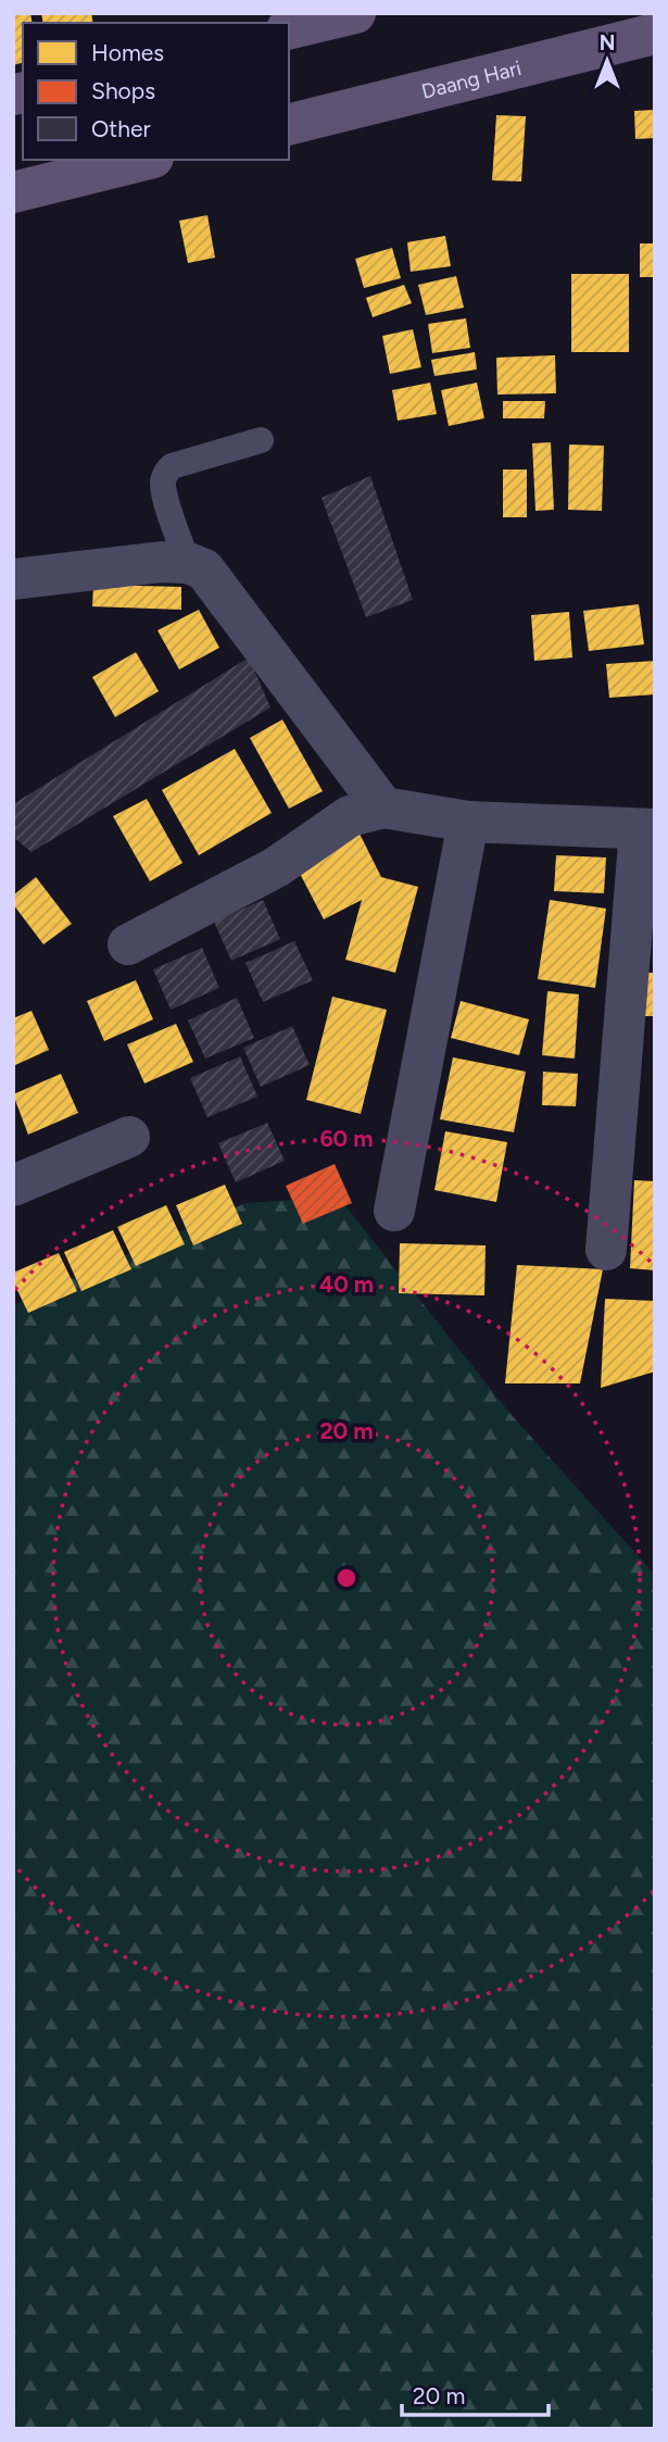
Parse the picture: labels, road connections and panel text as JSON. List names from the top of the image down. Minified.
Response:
{"streets":{"main road":["Daang Hari"]},"legend":["Homes","Shops","Other"],"scale_bar":"20 m","north":"top","rings":["60 m","40 m","20 m"]}
